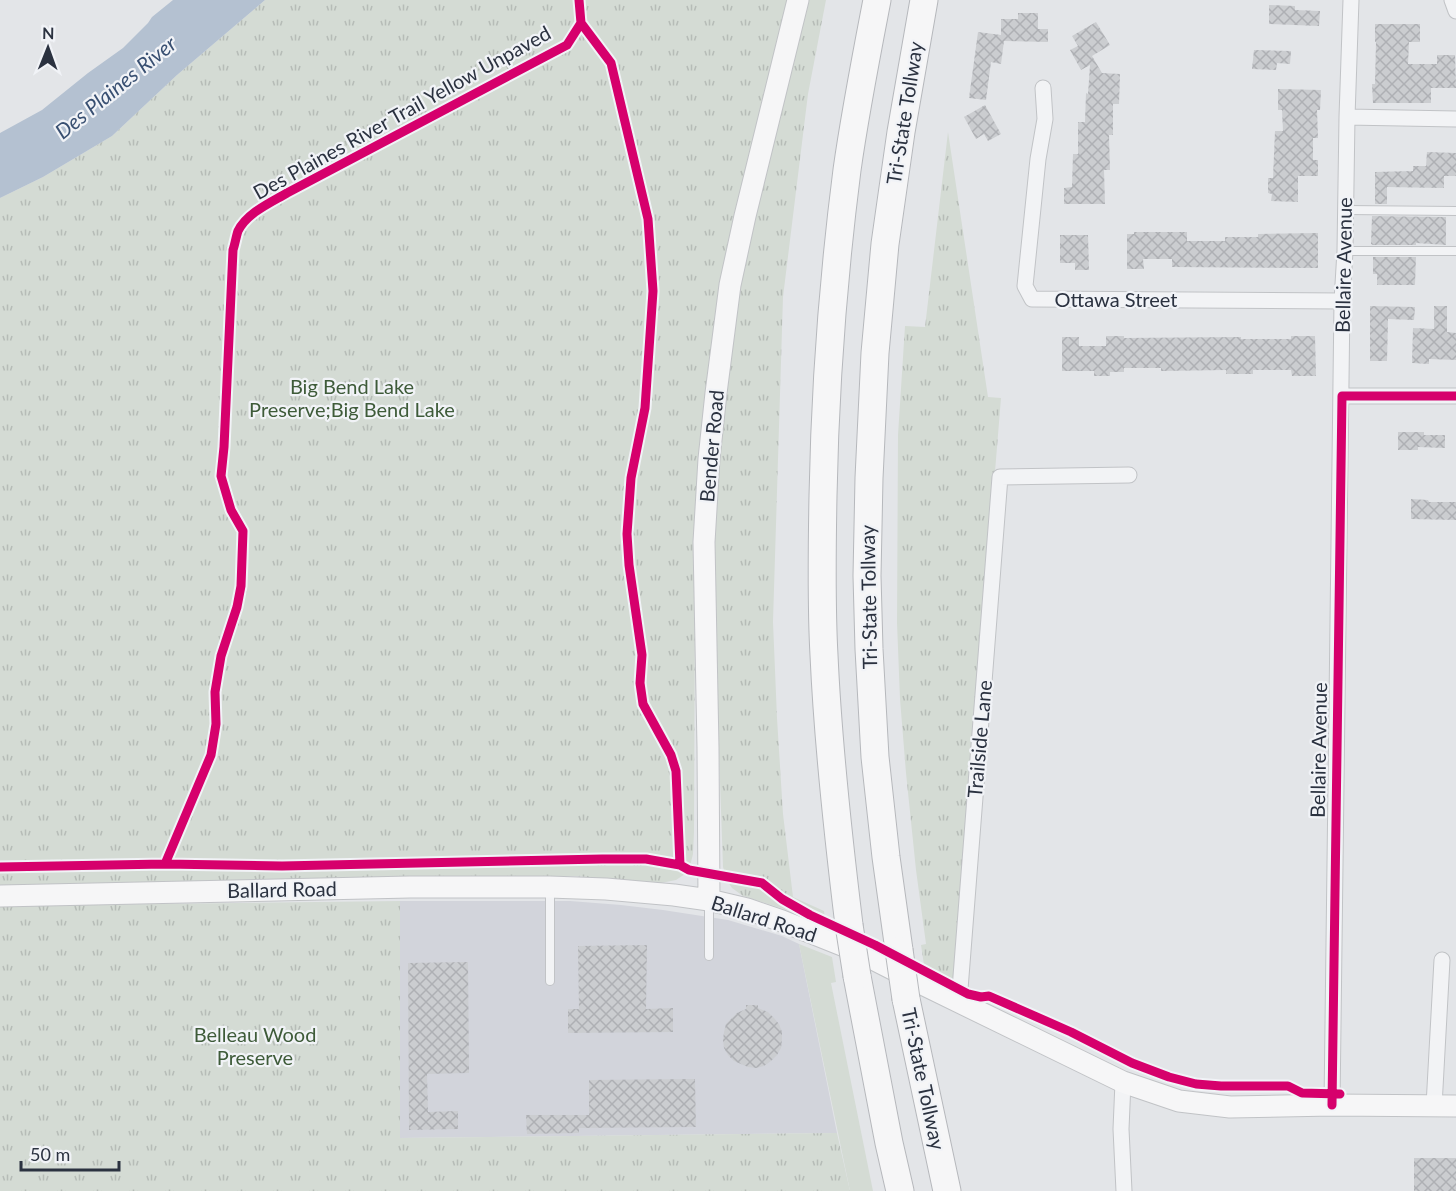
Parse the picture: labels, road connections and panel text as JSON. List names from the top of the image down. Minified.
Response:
{"streets":{"highway":["Tri-State Tollway"],"street":["Bellaire Avenue","Ottawa Street","Bender Road","Trailside Lane","Ballard Road"],"cycle path":["Des Plaines River Trail Yellow Unpaved"]},"crossings":[["Bellaire Avenue","Ottawa Street"],["Bellaire Avenue","Ballard Road"],["Bender Road","Ballard Road"],["Trailside Lane","Ballard Road"]],"water":["Des Plaines River"],"parks":["Big Bend Lake Preserve;Big Bend Lake","Belleau Wood Preserve"],"scale_bar":"50 m","north":"top"}
